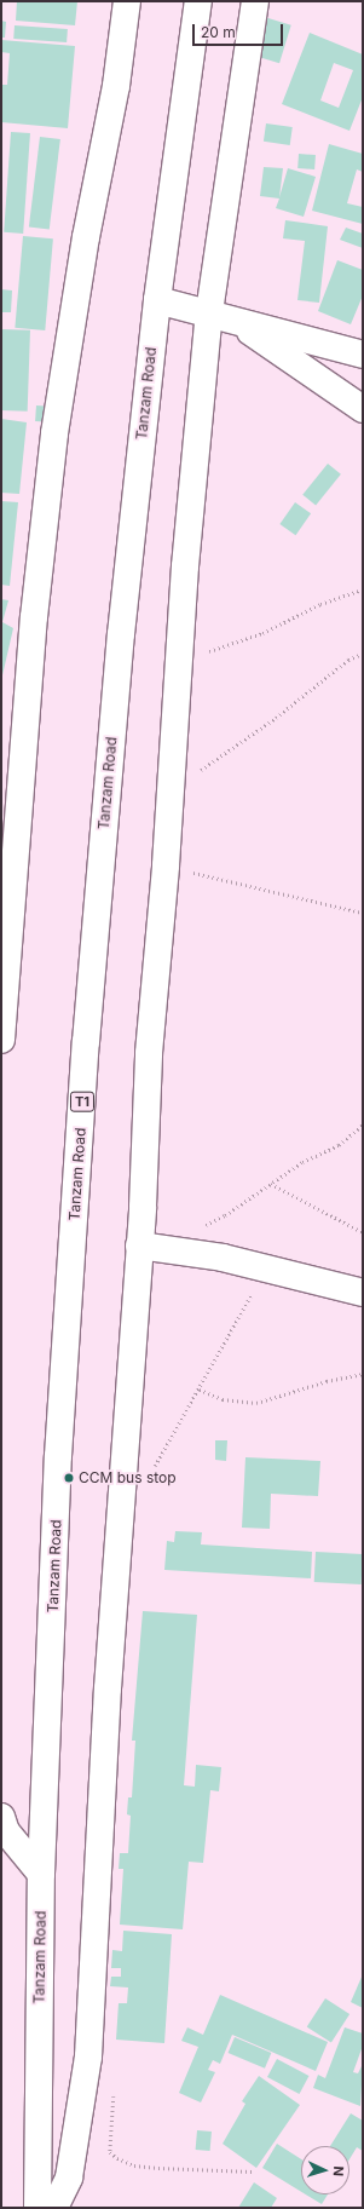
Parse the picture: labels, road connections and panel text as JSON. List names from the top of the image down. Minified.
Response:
{"streets":{"main road":["Tanzam Road","T1"]},"places":["CCM bus stop"],"scale_bar":"20 m","north":"right"}
